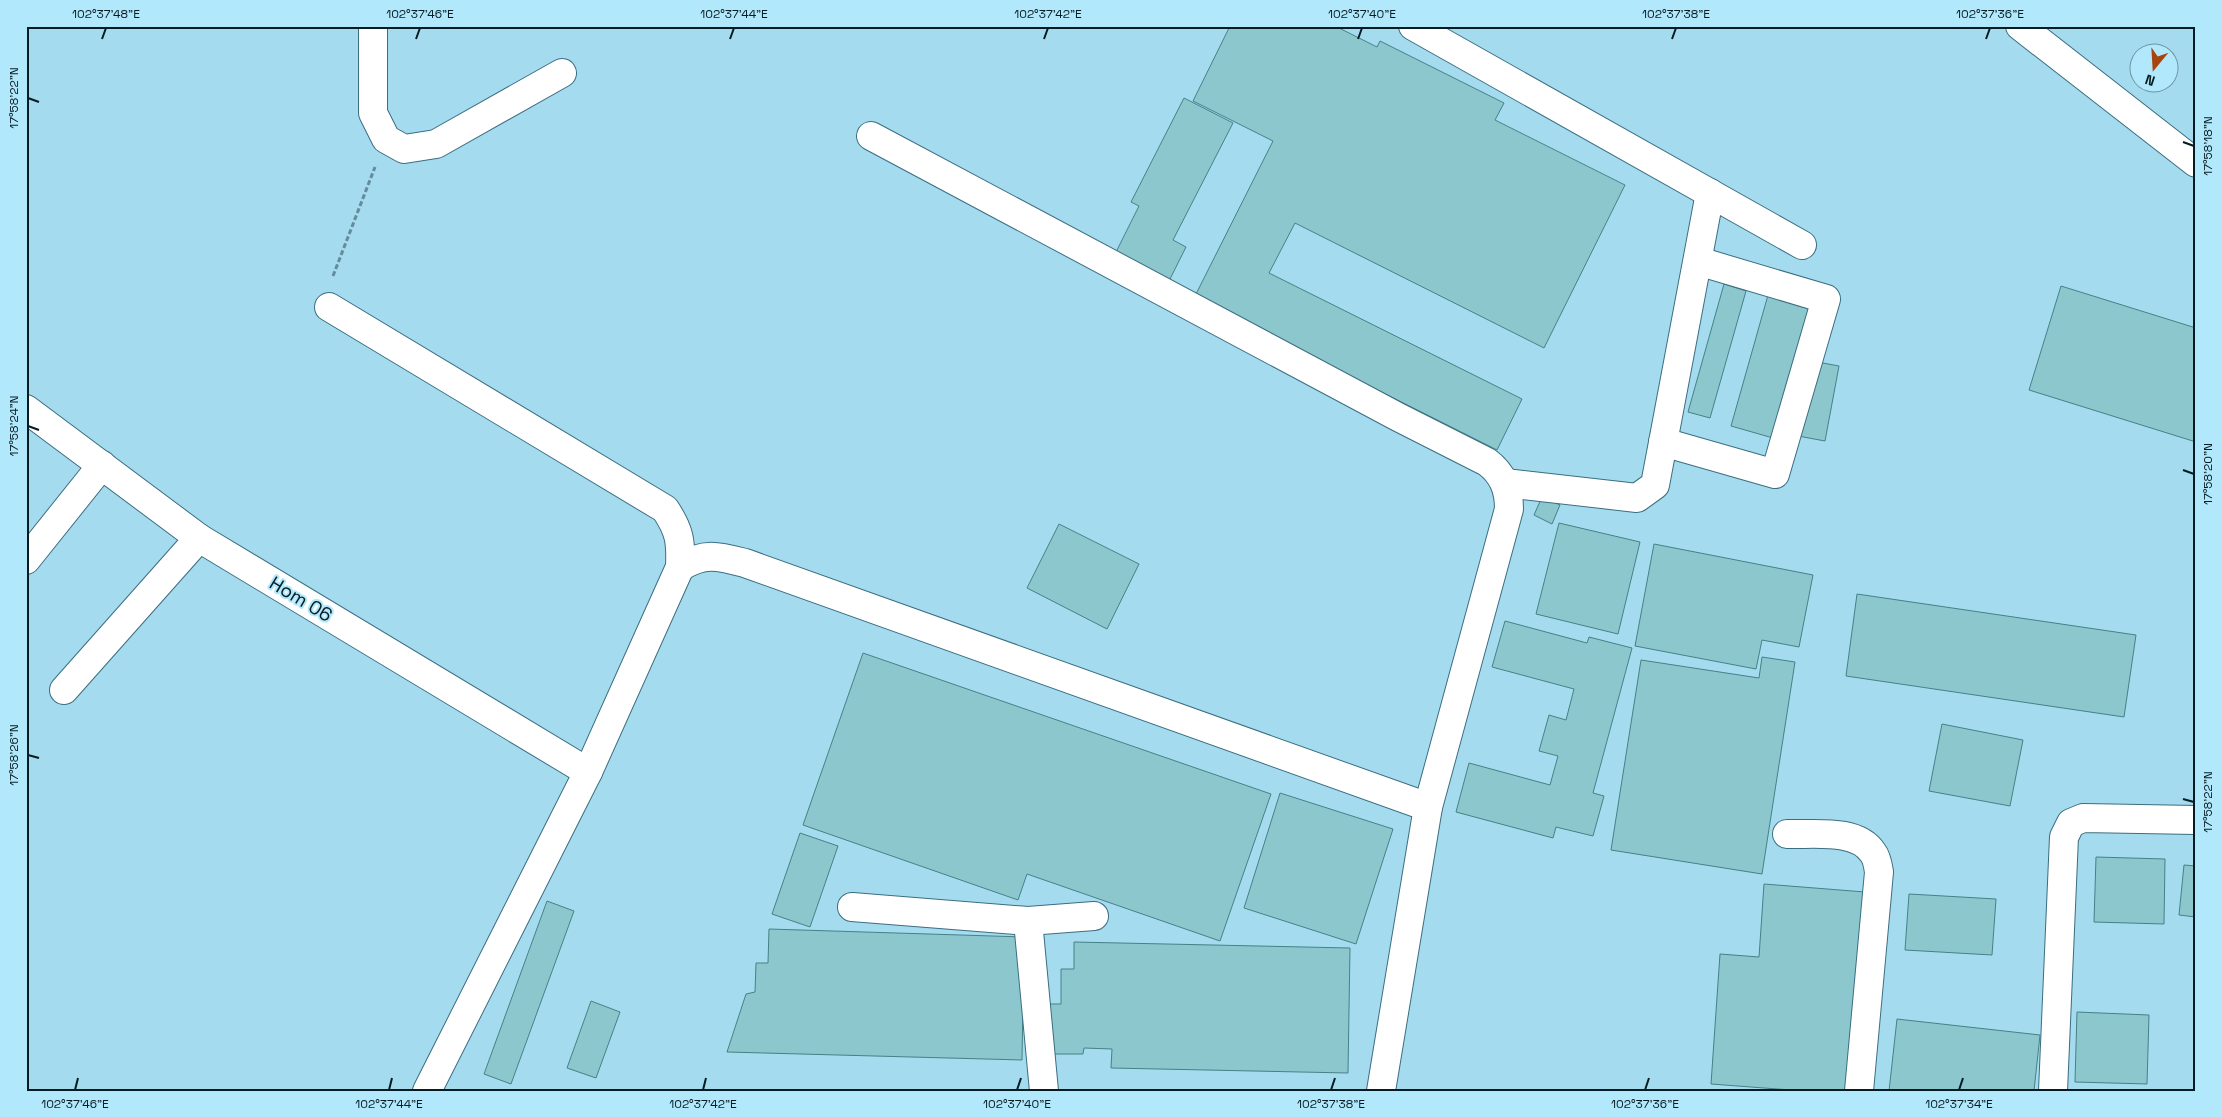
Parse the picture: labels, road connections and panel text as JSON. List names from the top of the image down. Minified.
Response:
{"streets":{"street":["Hom 06"]},"north":"bottom","coordinates":["102°37'48\"E","102°37'46\"E","102°37'44\"E","102°37'42\"E","102°37'40\"E","102°37'38\"E","102°37'36\"E","17°58'22\"N","17°58'18\"N","17°58'24\"N","17°58'20\"N","17°58'26\"N","102°37'34\"E"]}
